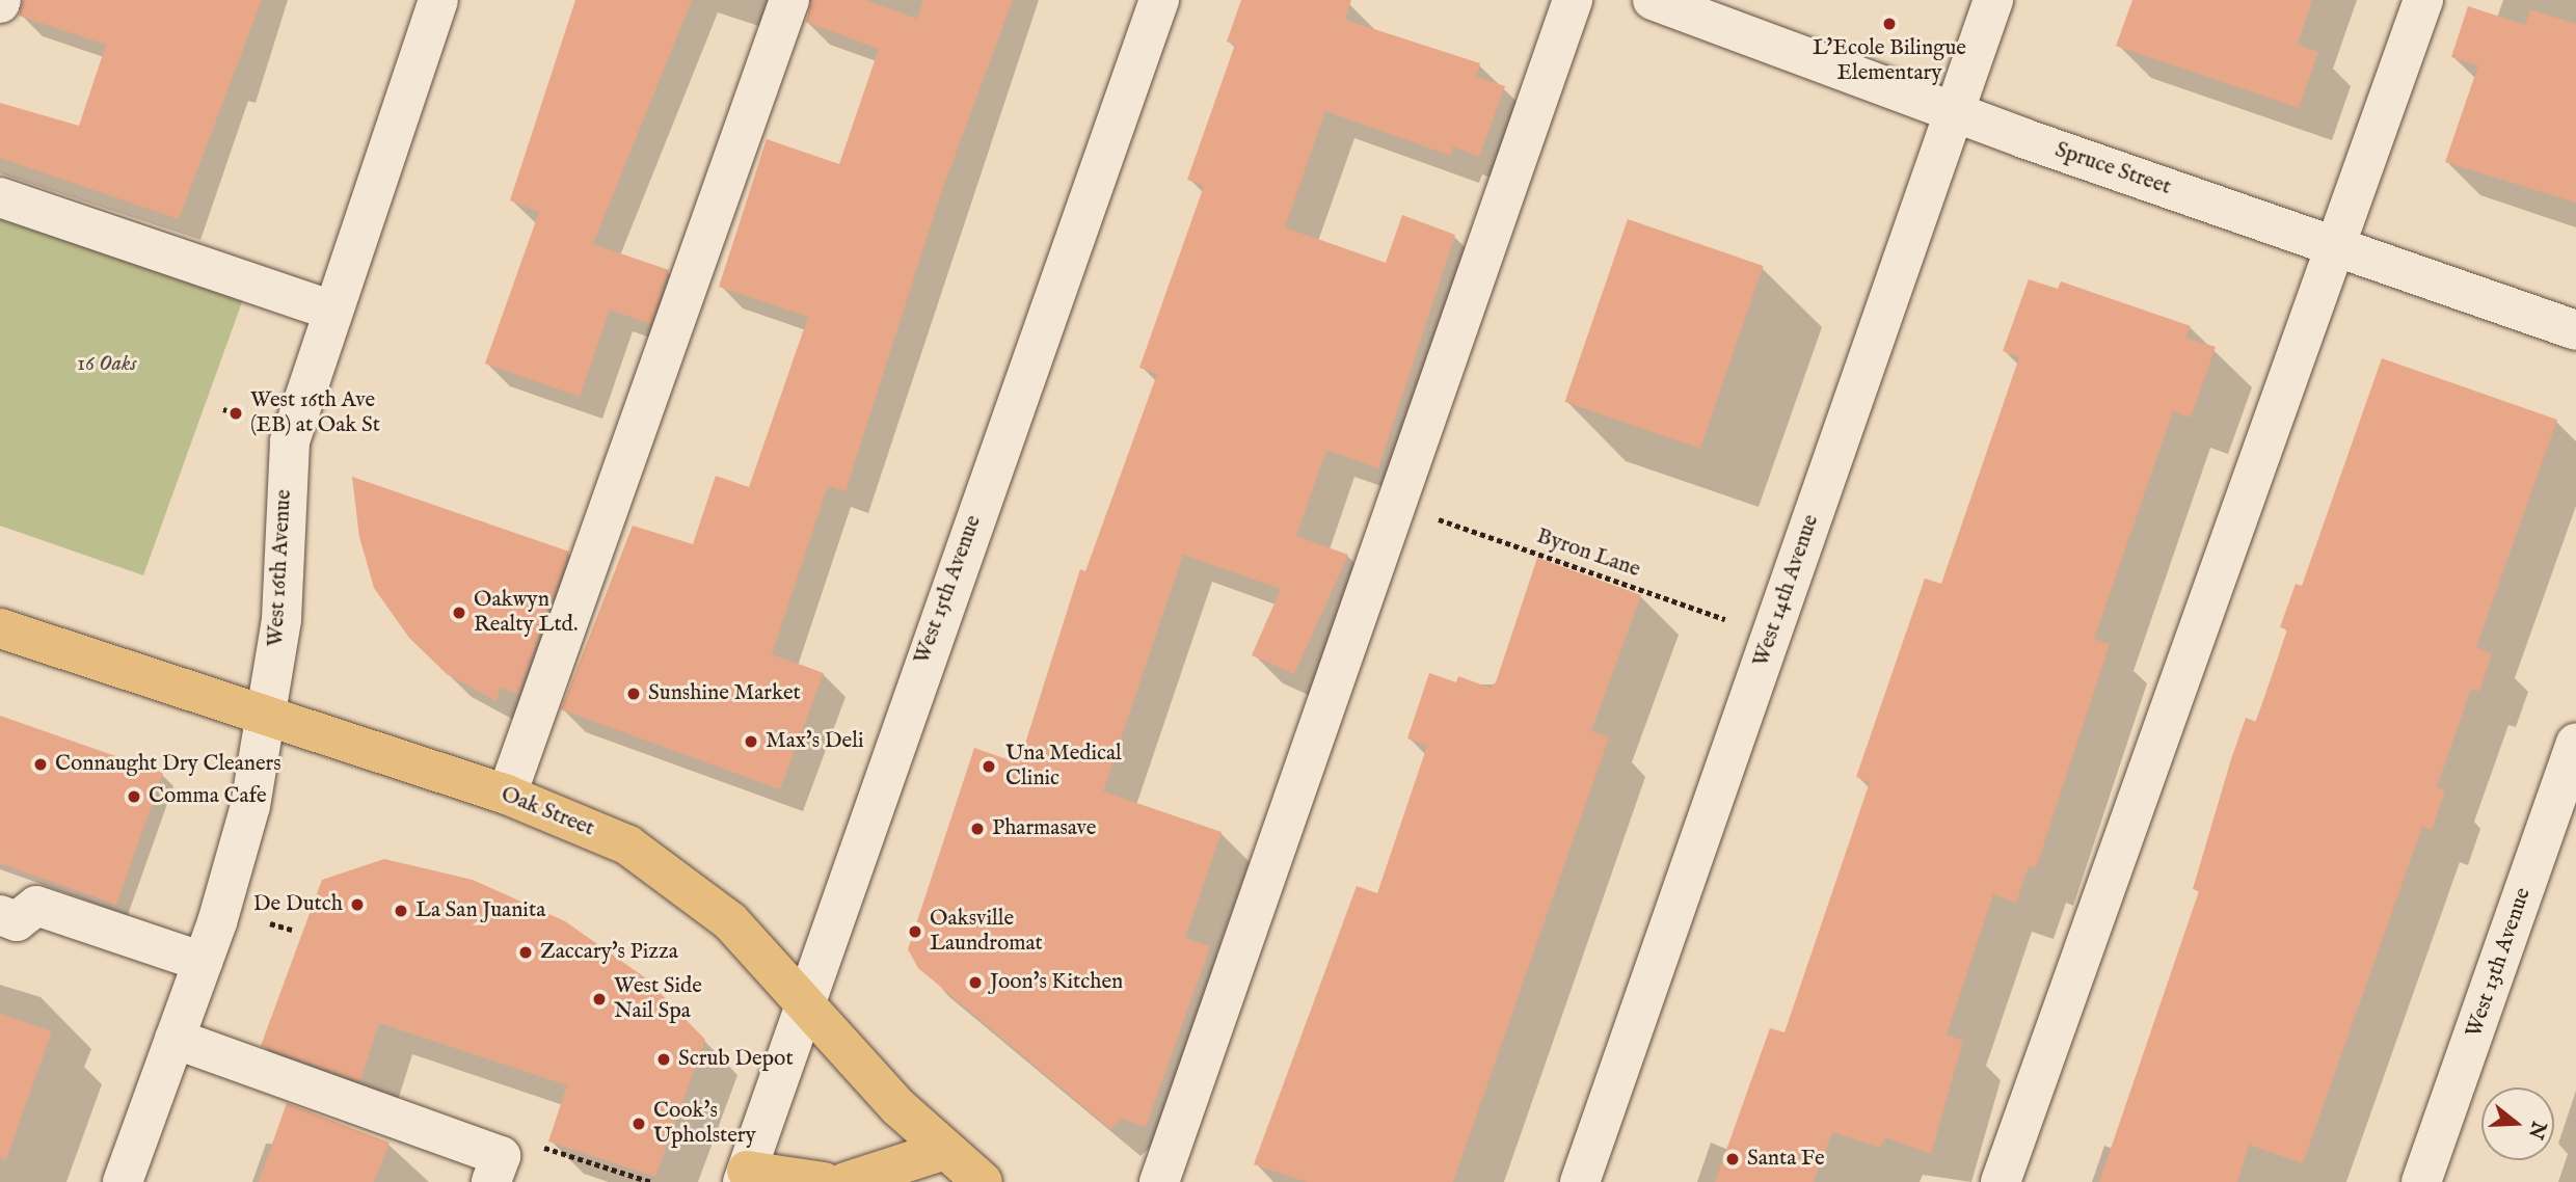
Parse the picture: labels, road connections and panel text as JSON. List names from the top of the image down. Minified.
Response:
{"streets":{"main road":["Oak Street"],"street":["Spruce Street","West 16th Avenue","West 15th Avenue","West 14th Avenue","West 13th Avenue"],"path":["Byron Lane"]},"crossings":[["Spruce Street","West 14th Avenue"],["Byron Lane","West 14th Avenue"],["West 16th Avenue","Oak Street"],["West 15th Avenue","Oak Street"]],"parks":["16 Oaks"],"places":["L'Ecole Bilingue Elementary","West 16th Ave (EB) at Oak St","Oakwyn Realty Ltd.","Sunshine Market","Max's Deli","Connaught Dry Cleaners","Una Medical Clinic","Comma Cafe","Pharmasave","De Dutch","La San Juanita","Oaksville Laundromat","Zaccary's Pizza","Joon's Kitchen","West Side Nail Spa","Scrub Depot","Cook's Upholstery","Santa Fe"],"north":"right"}
